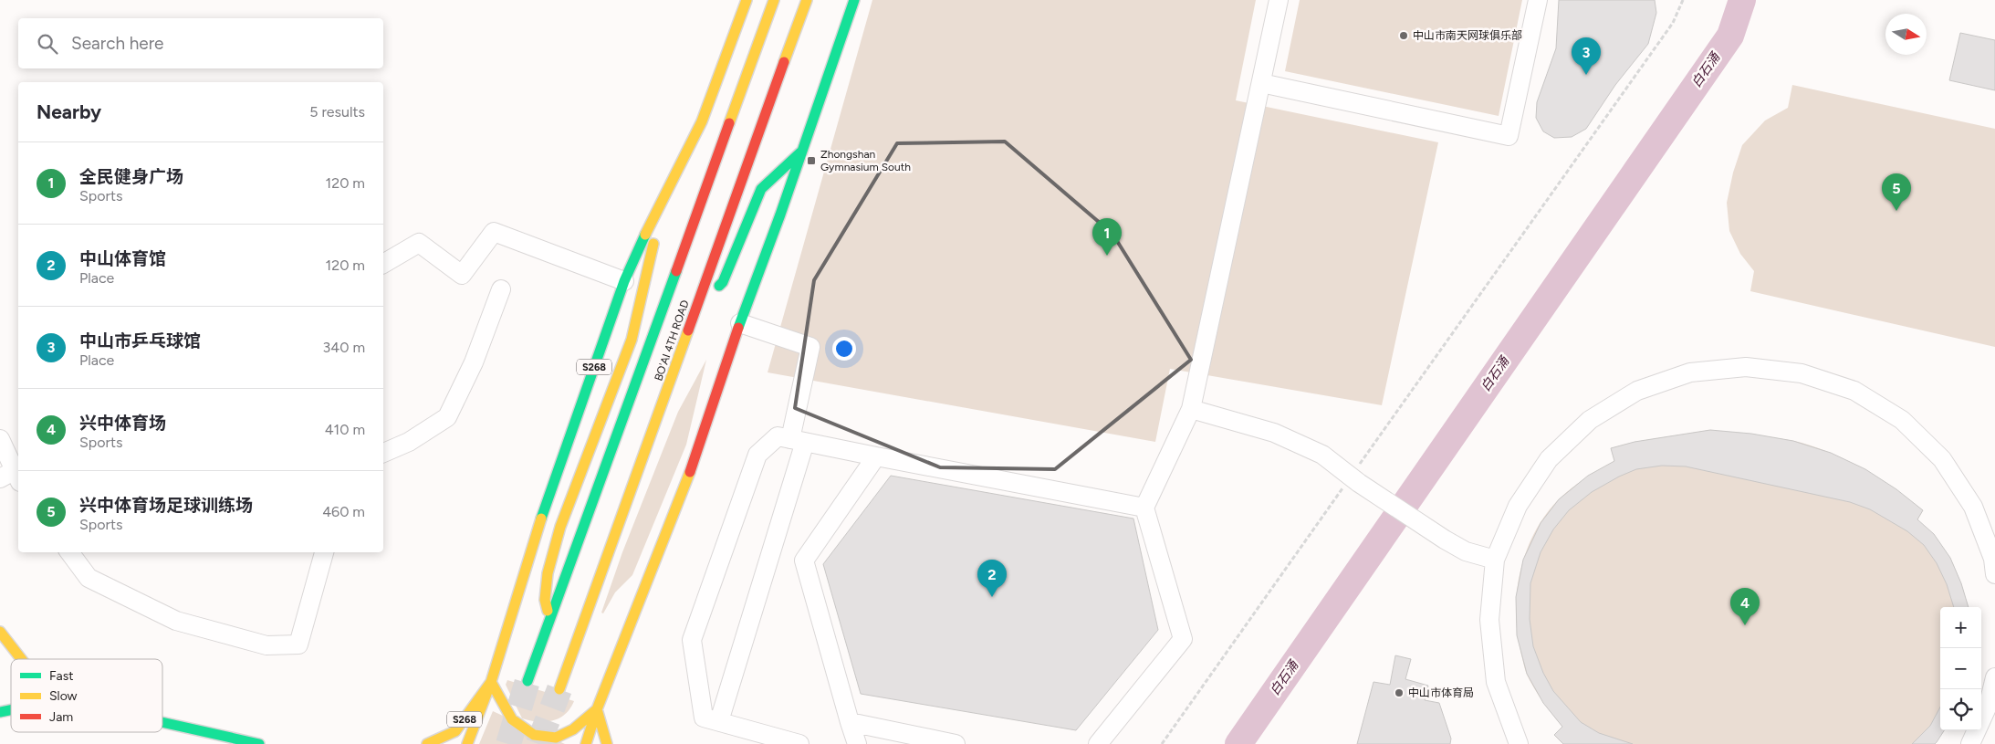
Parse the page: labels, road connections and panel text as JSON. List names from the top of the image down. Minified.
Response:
{"streets":{"main road":["BO'AI 4TH ROAD","S268"]},"water":["白石涌"],"places":{"other":["中山市南天网球俱乐部","中山市体育局"],"transit":["Zhongshan Gymnasium South"]},"legend":["Fast","Slow","Jam"],"north":"right","page":{"search":"Search here","pins":["3","5","1","2","4"],"heading":["Nearby","5 results"],"list":[{"mark":"1","name":"全民健身广场","note":"Sports","value":"120 m"},{"mark":"2","name":"中山体育馆","note":"Place","value":"120 m"},{"mark":"3","name":"中山市乒乓球馆","note":"Place","value":"340 m"},{"mark":"4","name":"兴中体育场","note":"Sports","value":"410 m"},{"mark":"5","name":"兴中体育场足球训练场","note":"Sports","value":"460 m"}],"map_buttons":["+","−"]}}
